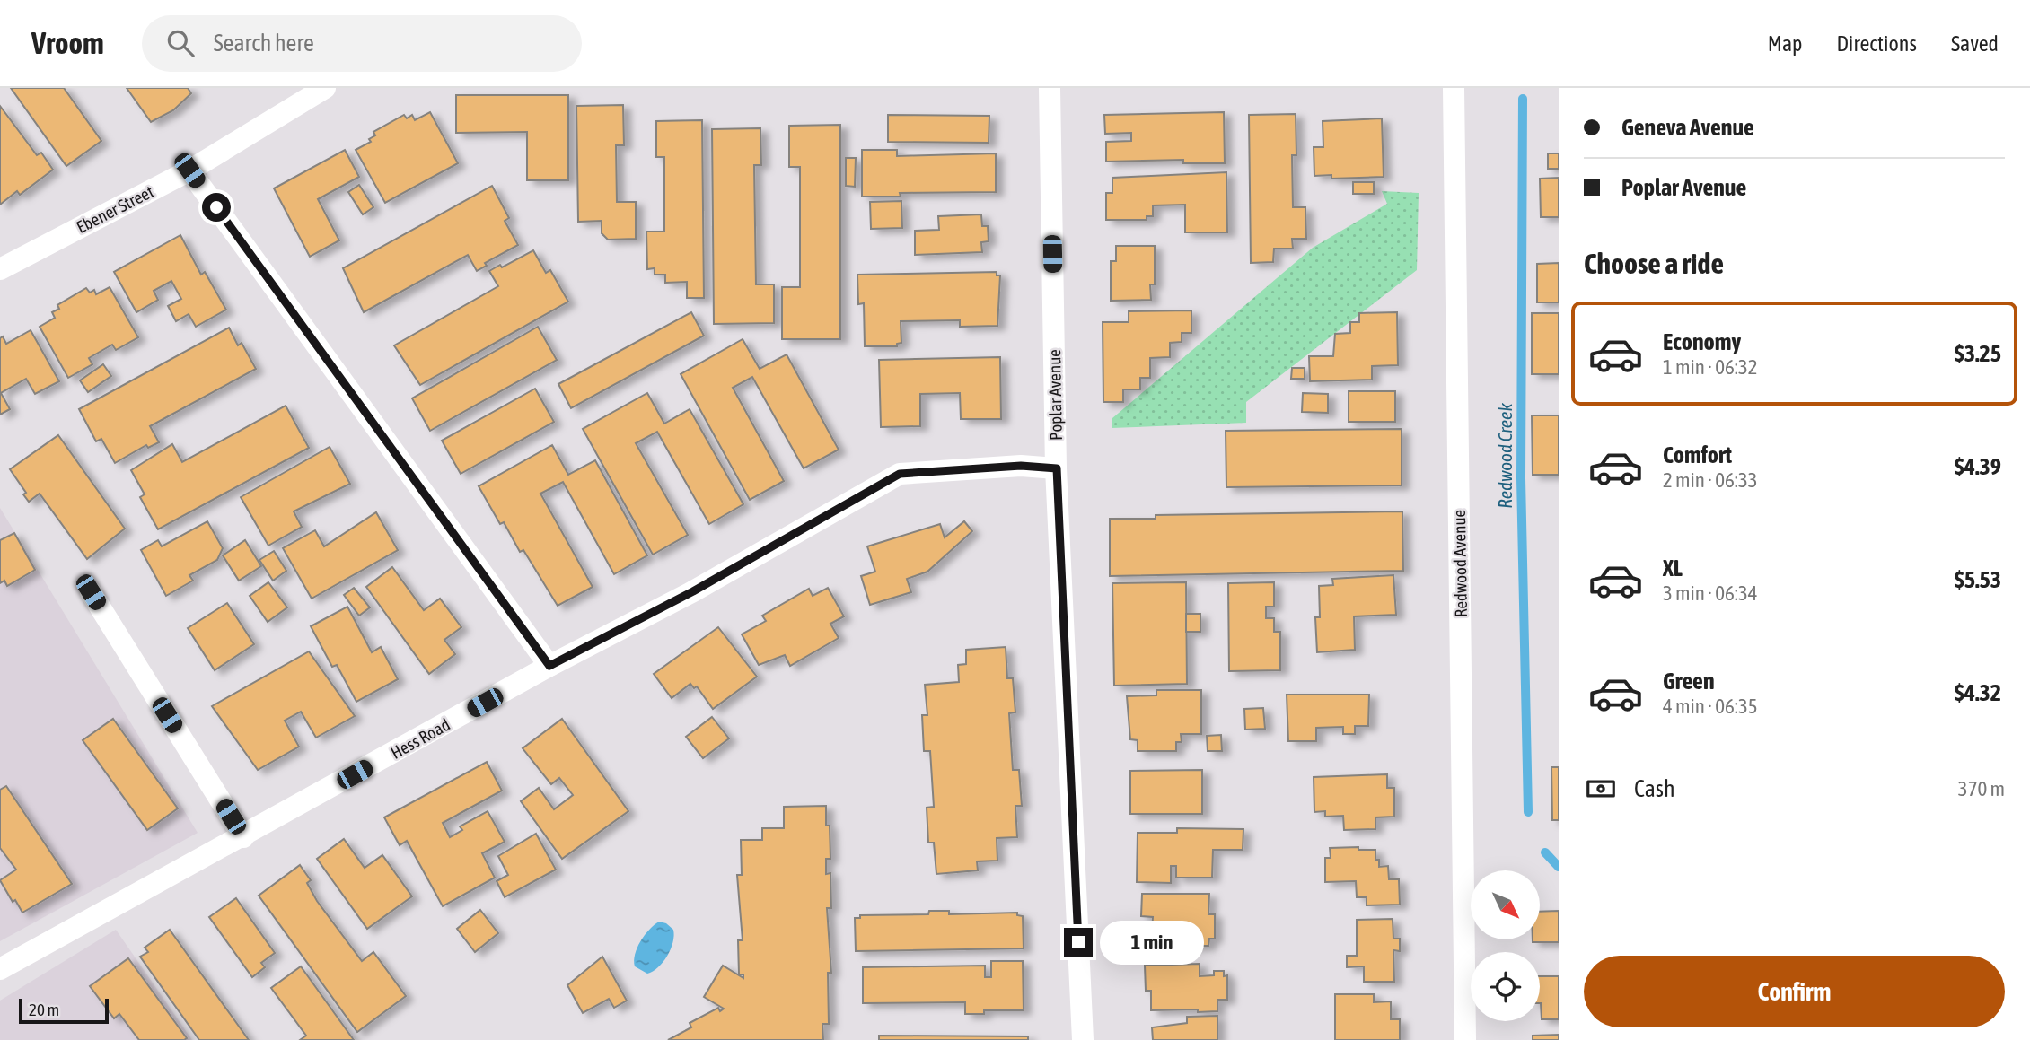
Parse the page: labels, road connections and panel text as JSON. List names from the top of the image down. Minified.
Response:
{"streets":{"street":["Ebener Street","Poplar Avenue","Redwood Avenue","Hess Road"]},"crossings":[["Poplar Avenue","Hess Road"]],"water":["Redwood Creek"],"scale_bar":"20 m","north":"bottom right","page":{"header":"Vroom","search":"Search here","nav":["Map","Directions","Saved"],"banner":["Geneva Avenue","Poplar Avenue"],"heading":"Choose a ride","list":[{"name":"Economy","note":"1 min · 06:32","value":"$3.25"},{"name":"Comfort","note":"2 min · 06:33","value":"$4.39"},{"name":"XL","note":"3 min · 06:34","value":"$5.53"},{"name":"Green","note":"4 min · 06:35","value":"$4.32"}],"pay":["Cash","370 m"],"bubble":"1 min","buttons":"Confirm","scale":"20 m"}}
